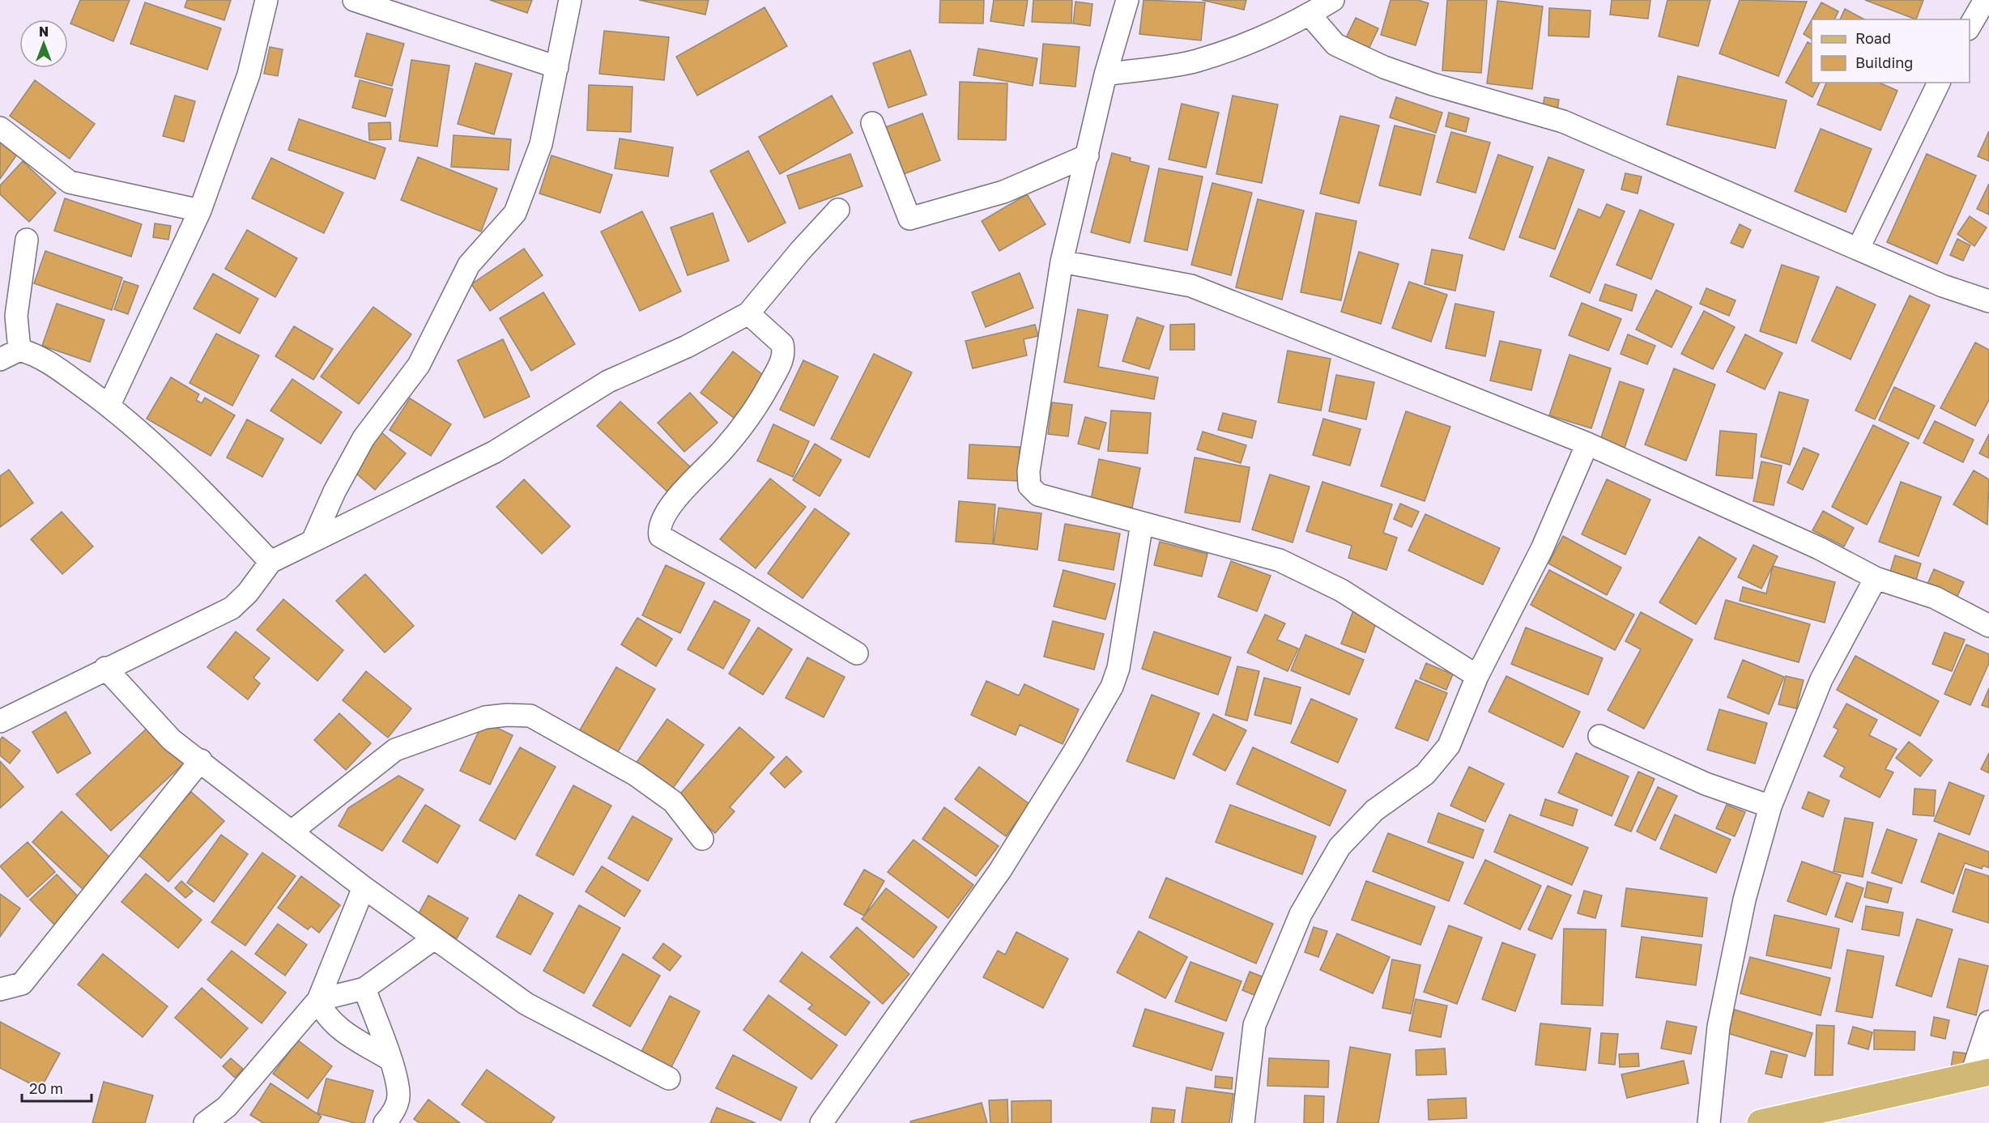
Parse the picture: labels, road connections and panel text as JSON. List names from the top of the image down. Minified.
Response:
{"legend":["Road","Building"],"scale_bar":"20 m","north":"top"}
